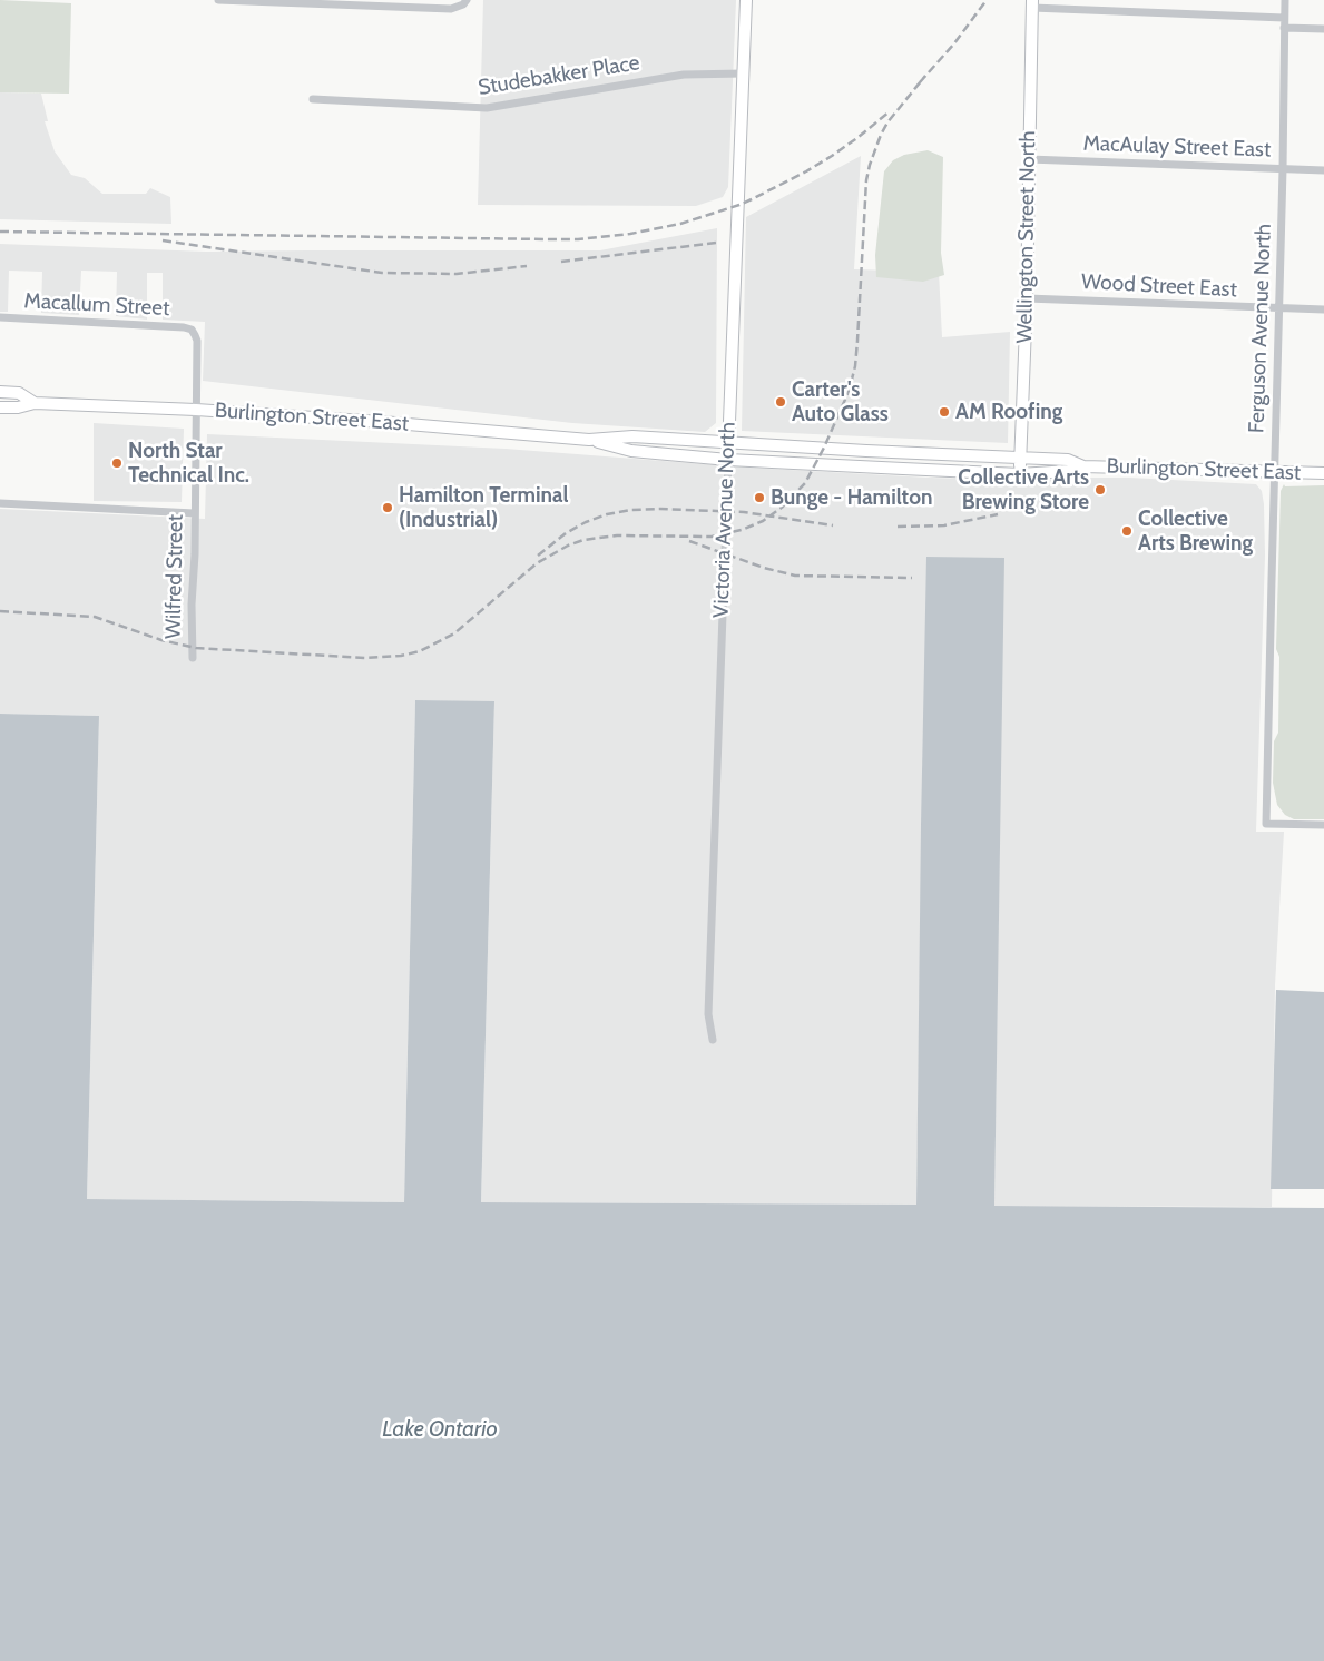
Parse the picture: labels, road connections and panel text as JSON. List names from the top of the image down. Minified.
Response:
{"streets":{"main road":["Wellington Street North","Burlington Street East","Victoria Avenue North"],"street":["Studebakker Place","MacAulay Street East","Wood Street East","Macallum Street","Ferguson Avenue North","Wilfred Street"]},"crossings":[["Studebakker Place","Victoria Avenue North"],["MacAulay Street East","Wellington Street North"],["MacAulay Street East","Ferguson Avenue North"],["Wellington Street North","Wood Street East"],["Wellington Street North","Burlington Street East"],["Wood Street East","Ferguson Avenue North"],["Macallum Street","Wilfred Street"],["Ferguson Avenue North","Burlington Street East"],["Burlington Street East","Victoria Avenue North"],["Burlington Street East","Wilfred Street"]],"water":["Lake Ontario"],"places":["Carter's Auto Glass","AM Roofing","North Star Technical Inc.","Collective Arts Brewing Store","Bunge - Hamilton","Hamilton Terminal (Industrial)","Collective Arts Brewing"]}
